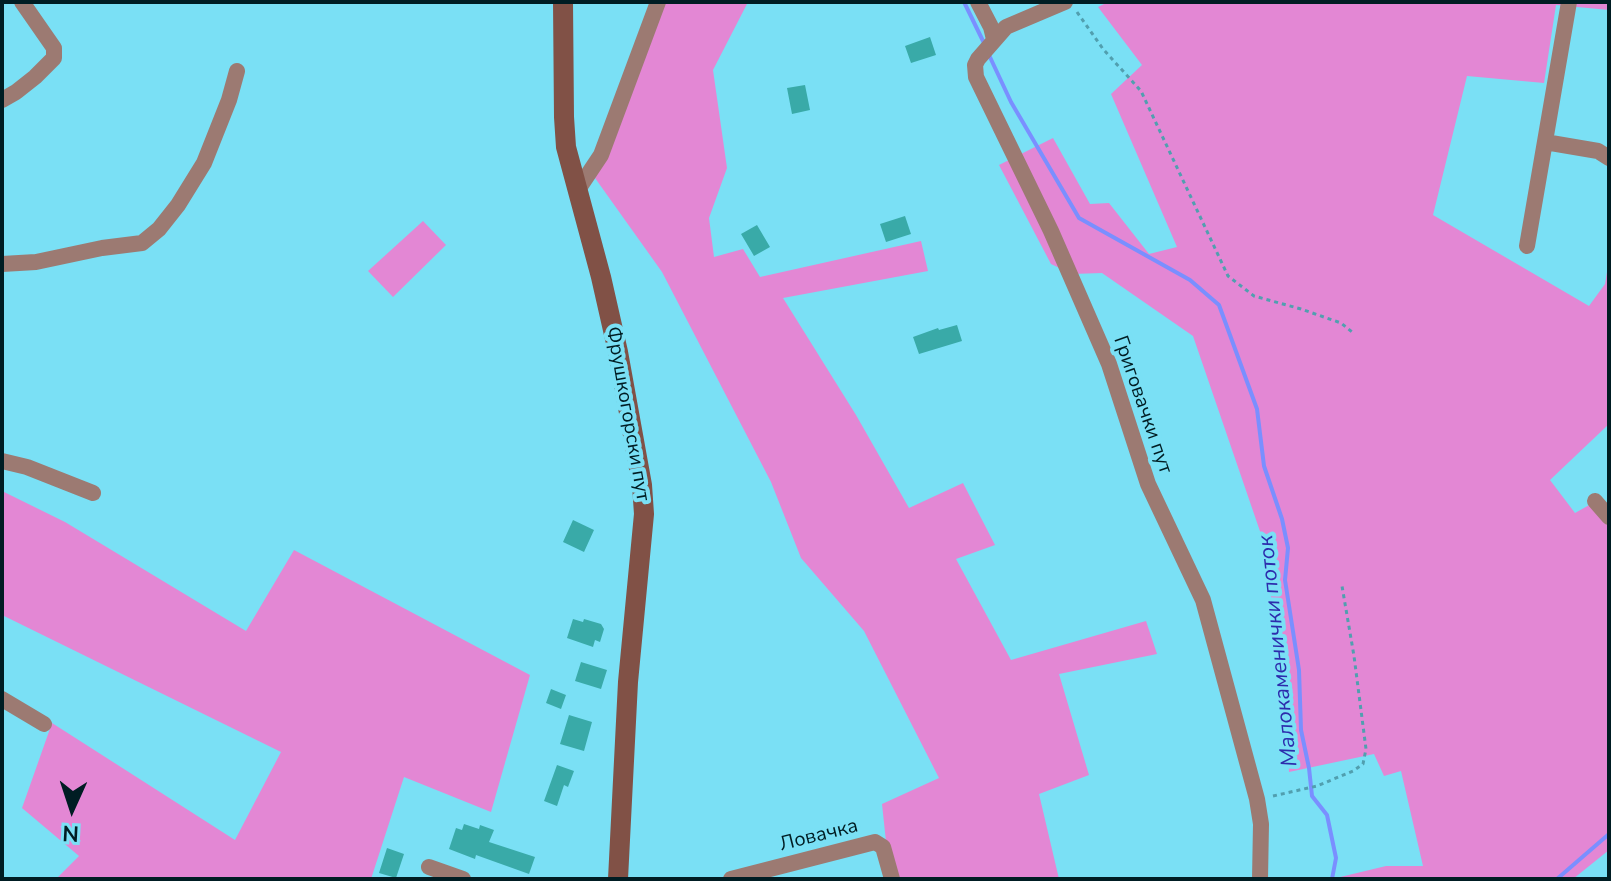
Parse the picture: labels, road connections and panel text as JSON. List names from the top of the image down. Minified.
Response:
{"streets":{"street":["Григовачки пут","Фрушкогорски пут","Ловачка"]},"water":["Малокаменички поток"],"north":"bottom"}
